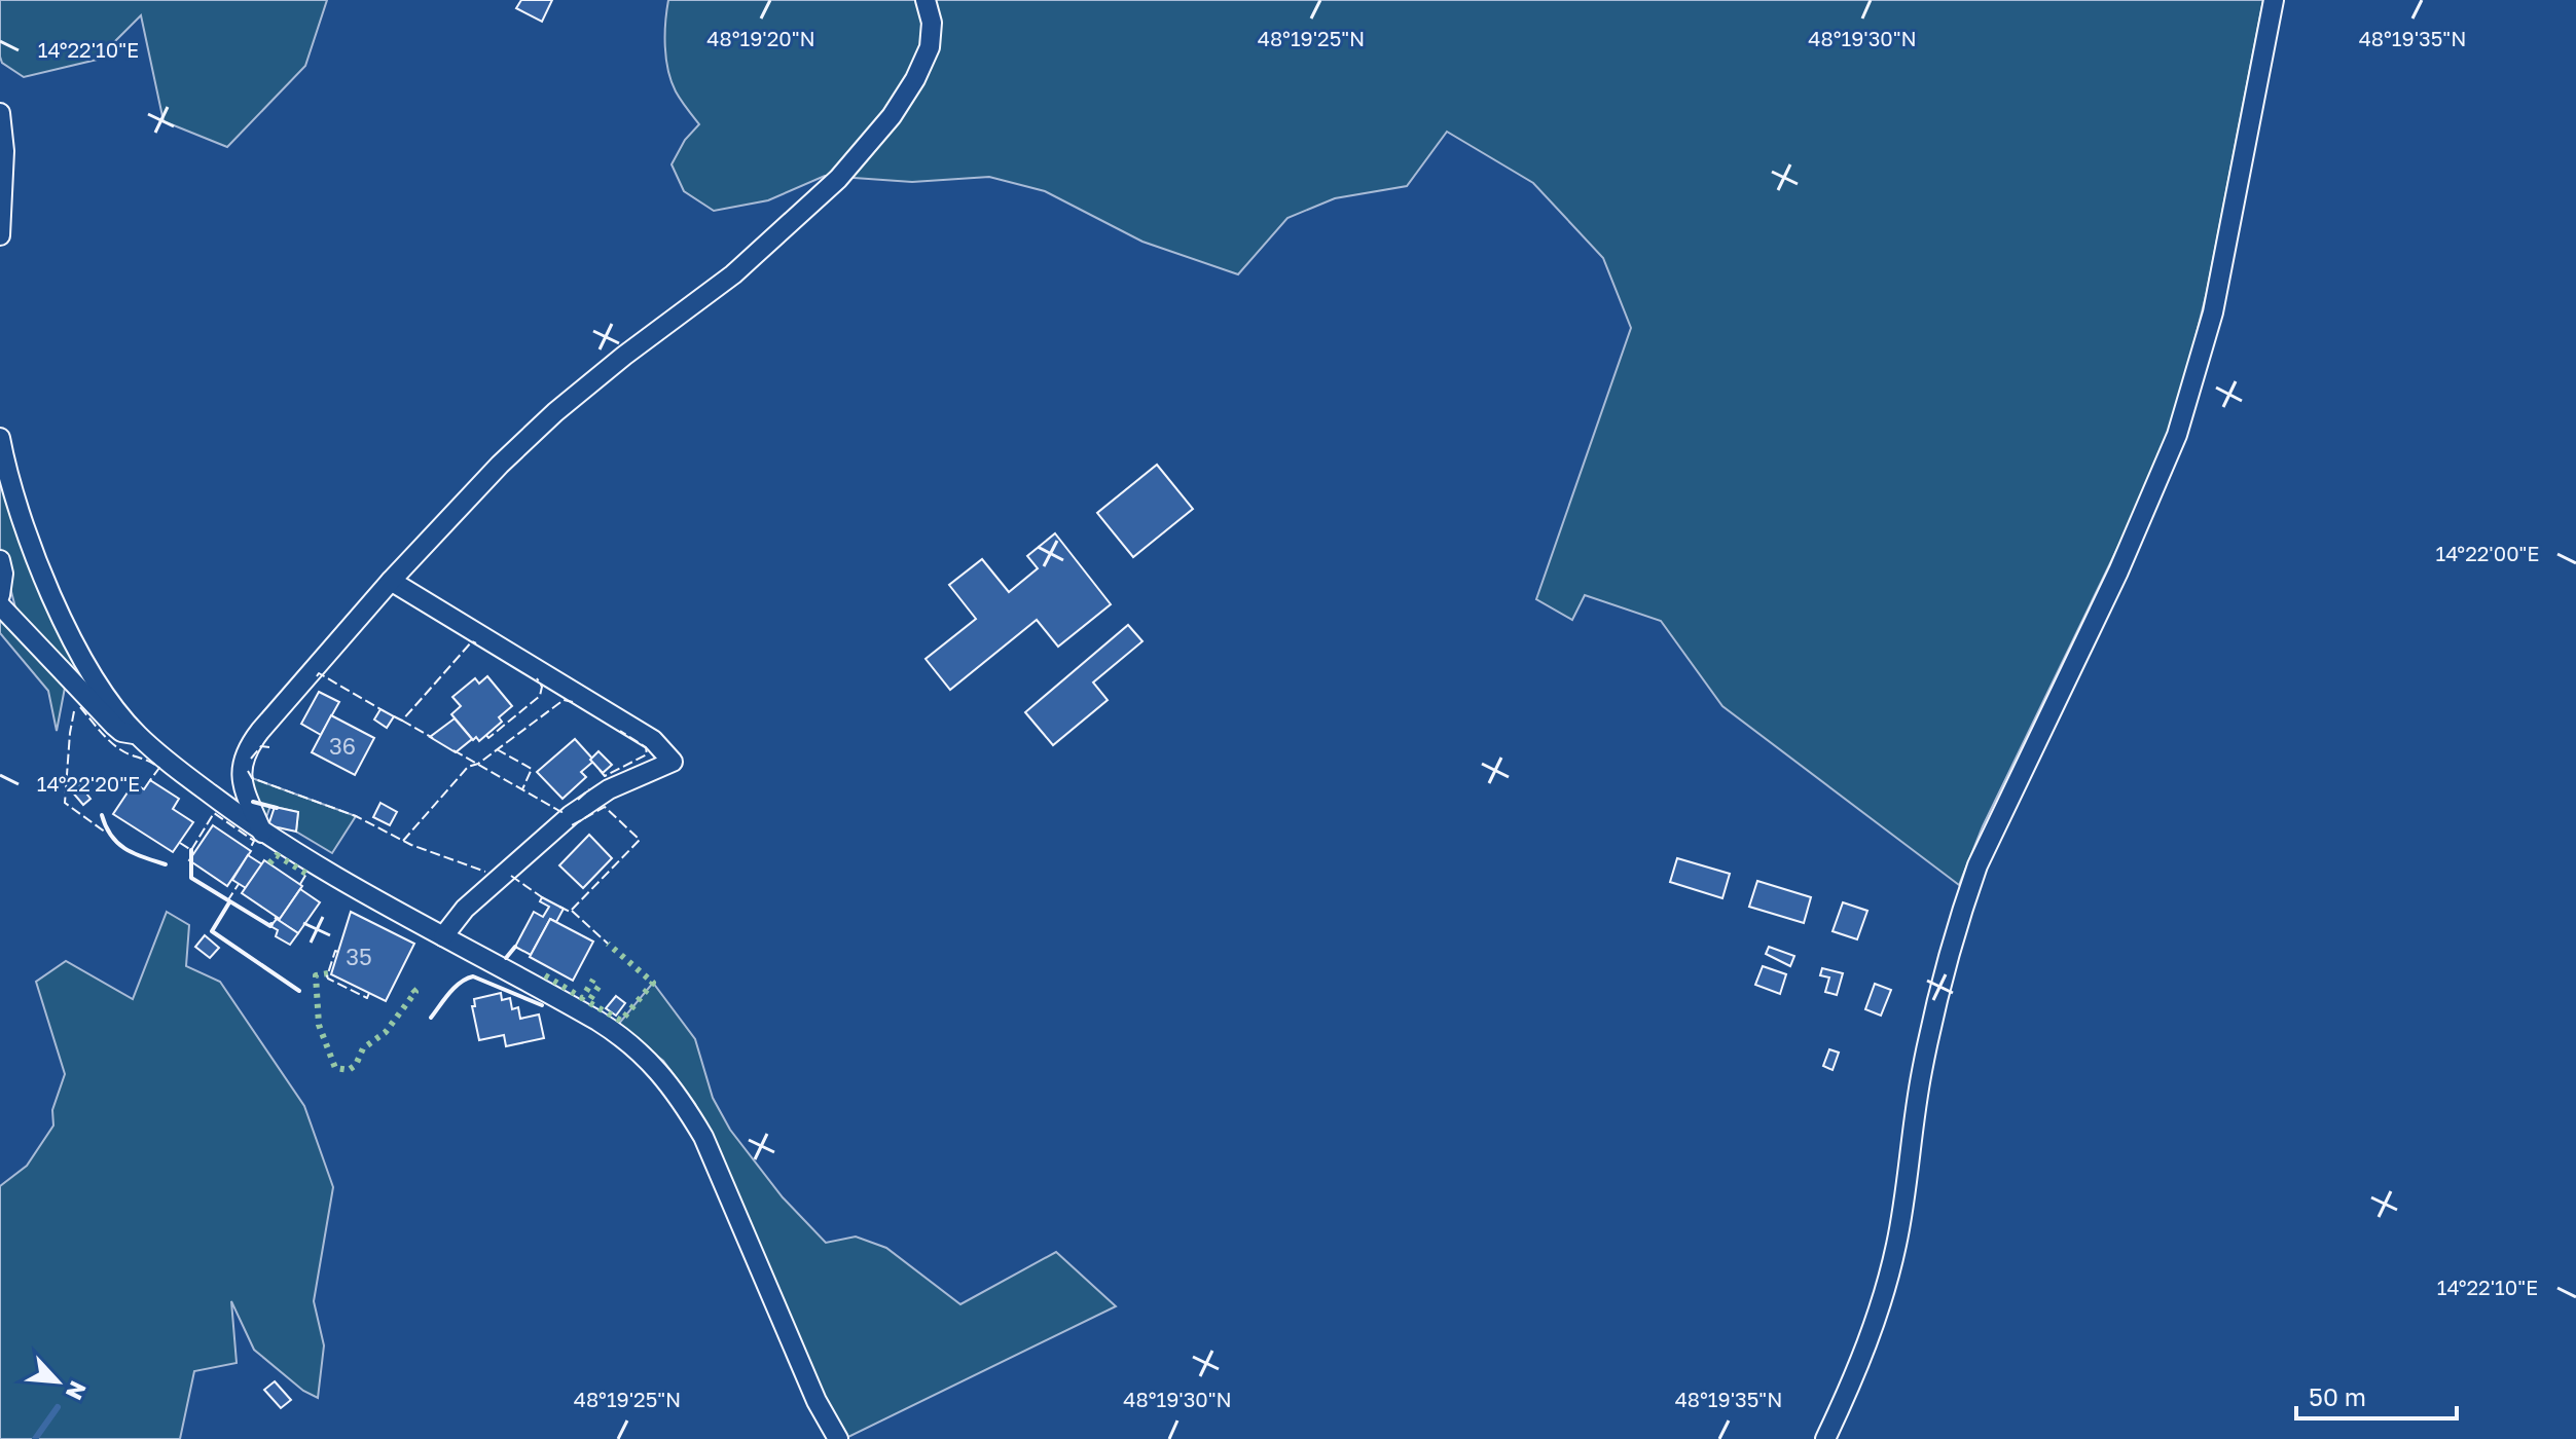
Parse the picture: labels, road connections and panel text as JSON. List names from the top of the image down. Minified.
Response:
{"house_numbers":["36","35"],"scale_bar":"50 m","north":"bottom right","coordinates":["48°19'20\"N","48°19'25\"N","48°19'30\"N","48°19'35\"N","14°22'10\"E","14°22'00\"E","14°22'20\"E"]}
